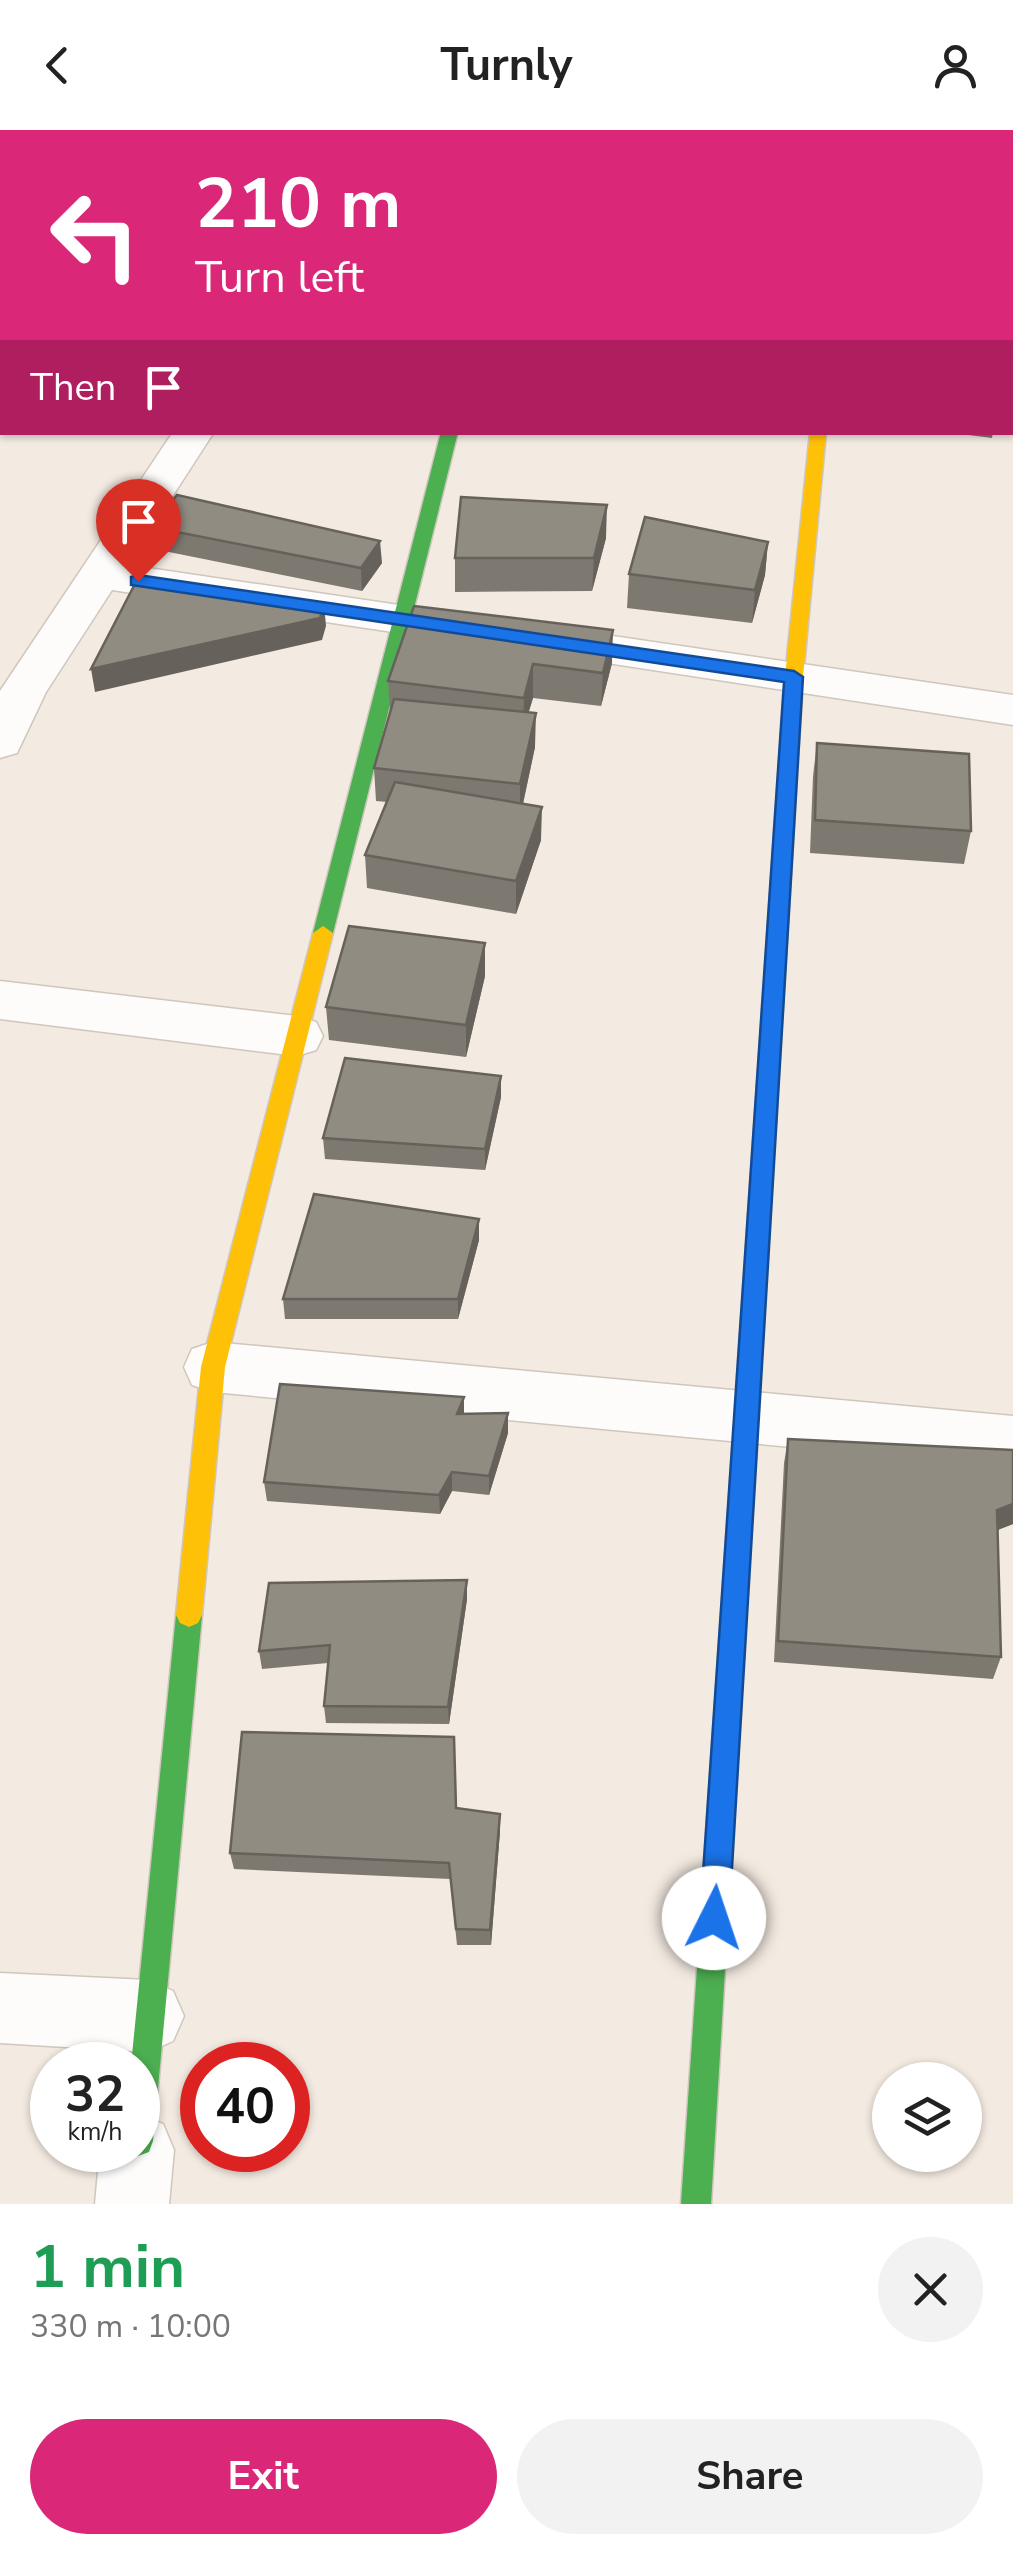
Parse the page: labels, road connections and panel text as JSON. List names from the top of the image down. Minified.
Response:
{"page":{"header":"Turnly","turn":["210 m","Turn left"],"then":"Then","speed":"32 km/h","limit":"40","heading":["1 min","330 m · 10:00"],"buttons":["Exit","Share"]}}
